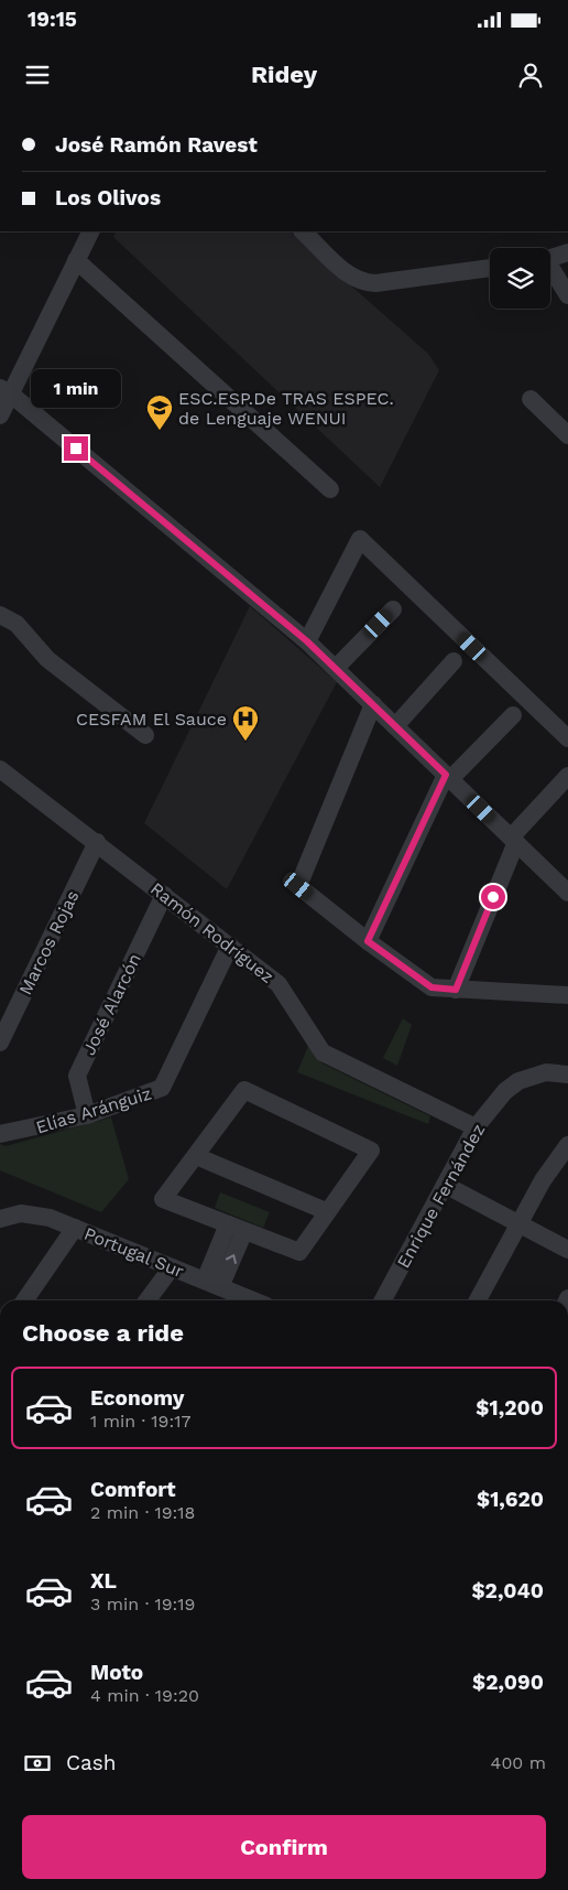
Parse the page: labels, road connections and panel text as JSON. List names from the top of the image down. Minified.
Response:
{"streets":{"street":["Ramón Rodríguez","Marcos Rojas","José Alarcón","Elías Aránguiz","Enrique Fernández","Portugal Sur"]},"crossings":[["Ramón Rodríguez","Marcos Rojas"],["Ramón Rodríguez","José Alarcón"],["Ramón Rodríguez","Elías Aránguiz"],["Ramón Rodríguez","Enrique Fernández"],["José Alarcón","Elías Aránguiz"]],"places":{"school or university":["ESC.ESP.De TRAS ESPEC. de Lenguaje WENUI"],"hospital":["CESFAM El Sauce"]},"page":{"status":"19:15","header":"Ridey","banner":["José Ramón Ravest","Los Olivos"],"bubble":"1 min","heading":"Choose a ride","list":[{"name":"Economy","note":"1 min · 19:17","value":"$1,200"},{"name":"Comfort","note":"2 min · 19:18","value":"$1,620"},{"name":"XL","note":"3 min · 19:19","value":"$2,040"},{"name":"Moto","note":"4 min · 19:20","value":"$2,090"}],"pay":["Cash","400 m"],"buttons":"Confirm"}}
